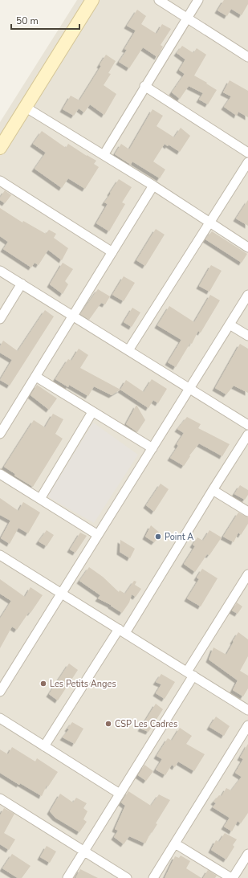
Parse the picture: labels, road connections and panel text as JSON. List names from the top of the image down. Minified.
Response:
{"places":["Point A","Les Petits Anges","CSP Les Cadres"],"scale_bar":"50 m"}
